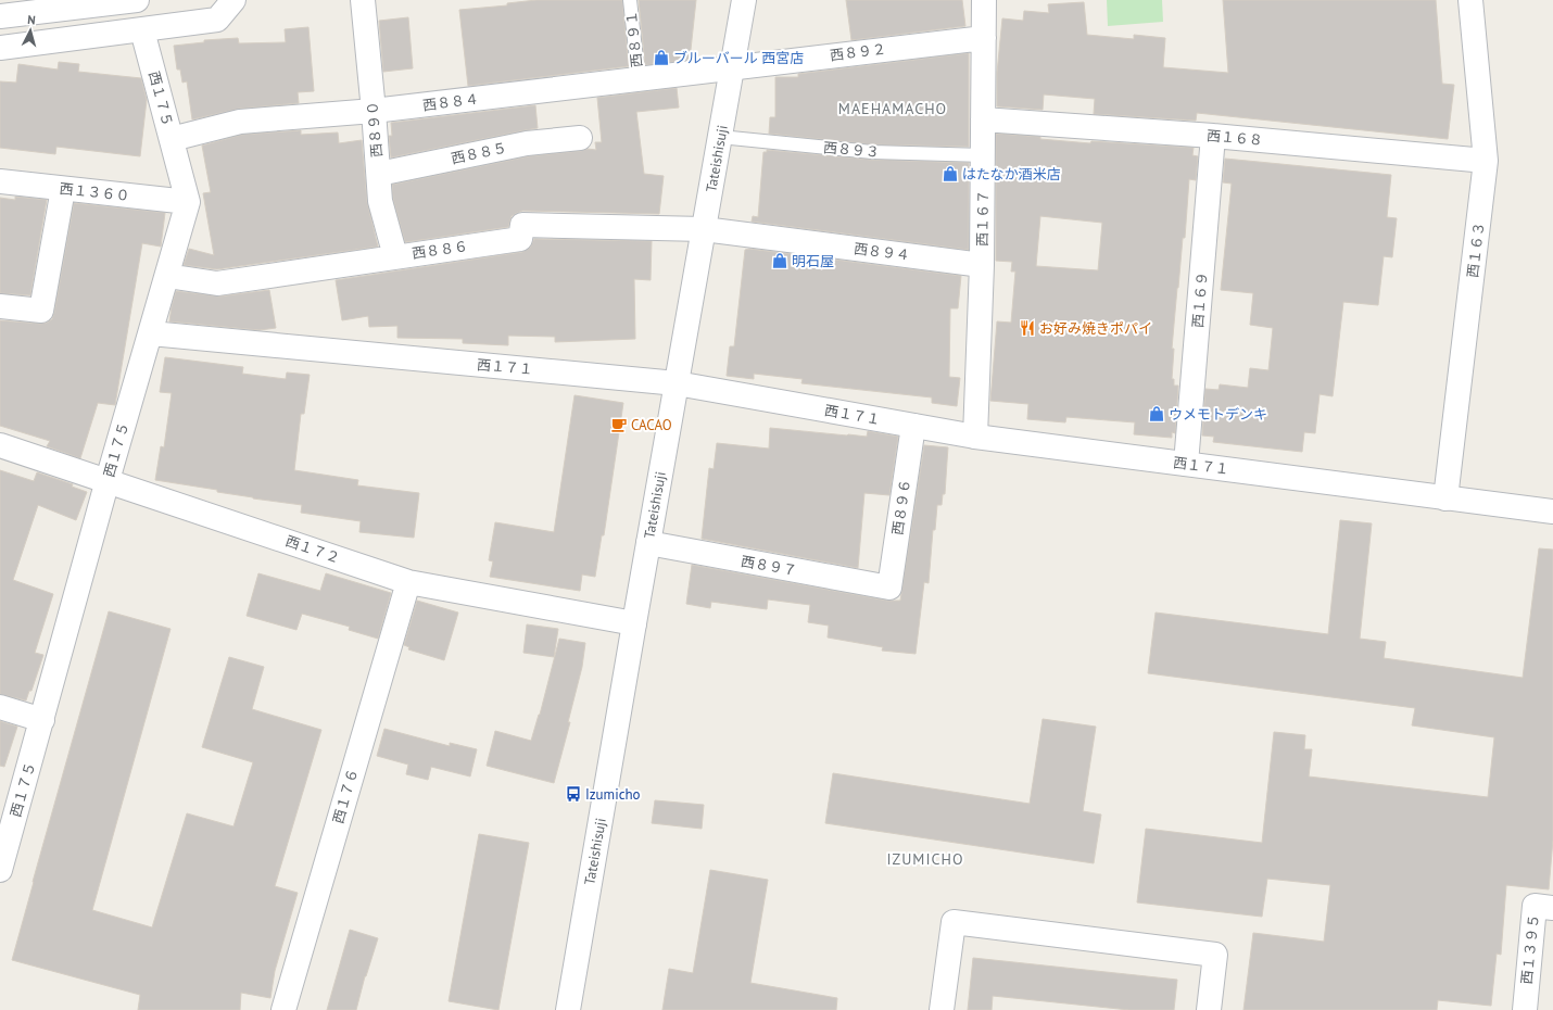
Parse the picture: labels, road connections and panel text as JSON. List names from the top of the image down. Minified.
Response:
{"streets":{"street":["西８９２","西１７５","西８８４","西８９０","西１６８","西８８５","Tateishisuji","西１３６０","西１６７","西８８６","西１６３","西８９４","西１６９","西１７１","西８９６","西１７２","西８９７","西１７６","西１３９５"],"lane":["西８９１","西８９３"]},"crossings":[["西８９１","西８８４"],["西８９２","西８８４"],["西８９２","Tateishisuji"],["西８９２","西１６７"],["西１７５","西８８４"],["西１７５","西１３６０"],["西１７５","西８８６"],["西１７５","西１７１"],["西１７５","西１７２"],["西８８４","西８９０"],["西８８４","Tateishisuji"],["西８９０","西８８５"],["西８９０","西８８６"],["西１６８","西１６７"],["西１６８","西１６３"],["西１６８","西１６９"],["西８９３","Tateishisuji"],["西８９３","西１６７"],["Tateishisuji","西８８６"],["Tateishisuji","西８９４"],["Tateishisuji","西１７１"],["Tateishisuji","西１７２"],["Tateishisuji","西８９７"],["西１６７","西８９４"],["西１６７","西１７１"],["西８８６","西８９４"],["西１６３","西１７１"],["西１６９","西１７１"],["西１７１","西８９６"],["西８９６","西８９７"],["西１７２","西１７６"]],"districts":["MAEHAMACHO","IZUMICHO"],"places":{"shop":["ブルーバール 西宮店","はたなか酒米店","明石屋","ウメモトデンキ"],"restaurant":["お好み焼きポパイ"],"cafe":["CACAO"],"bus stop":["Izumicho"]},"north":"top"}
